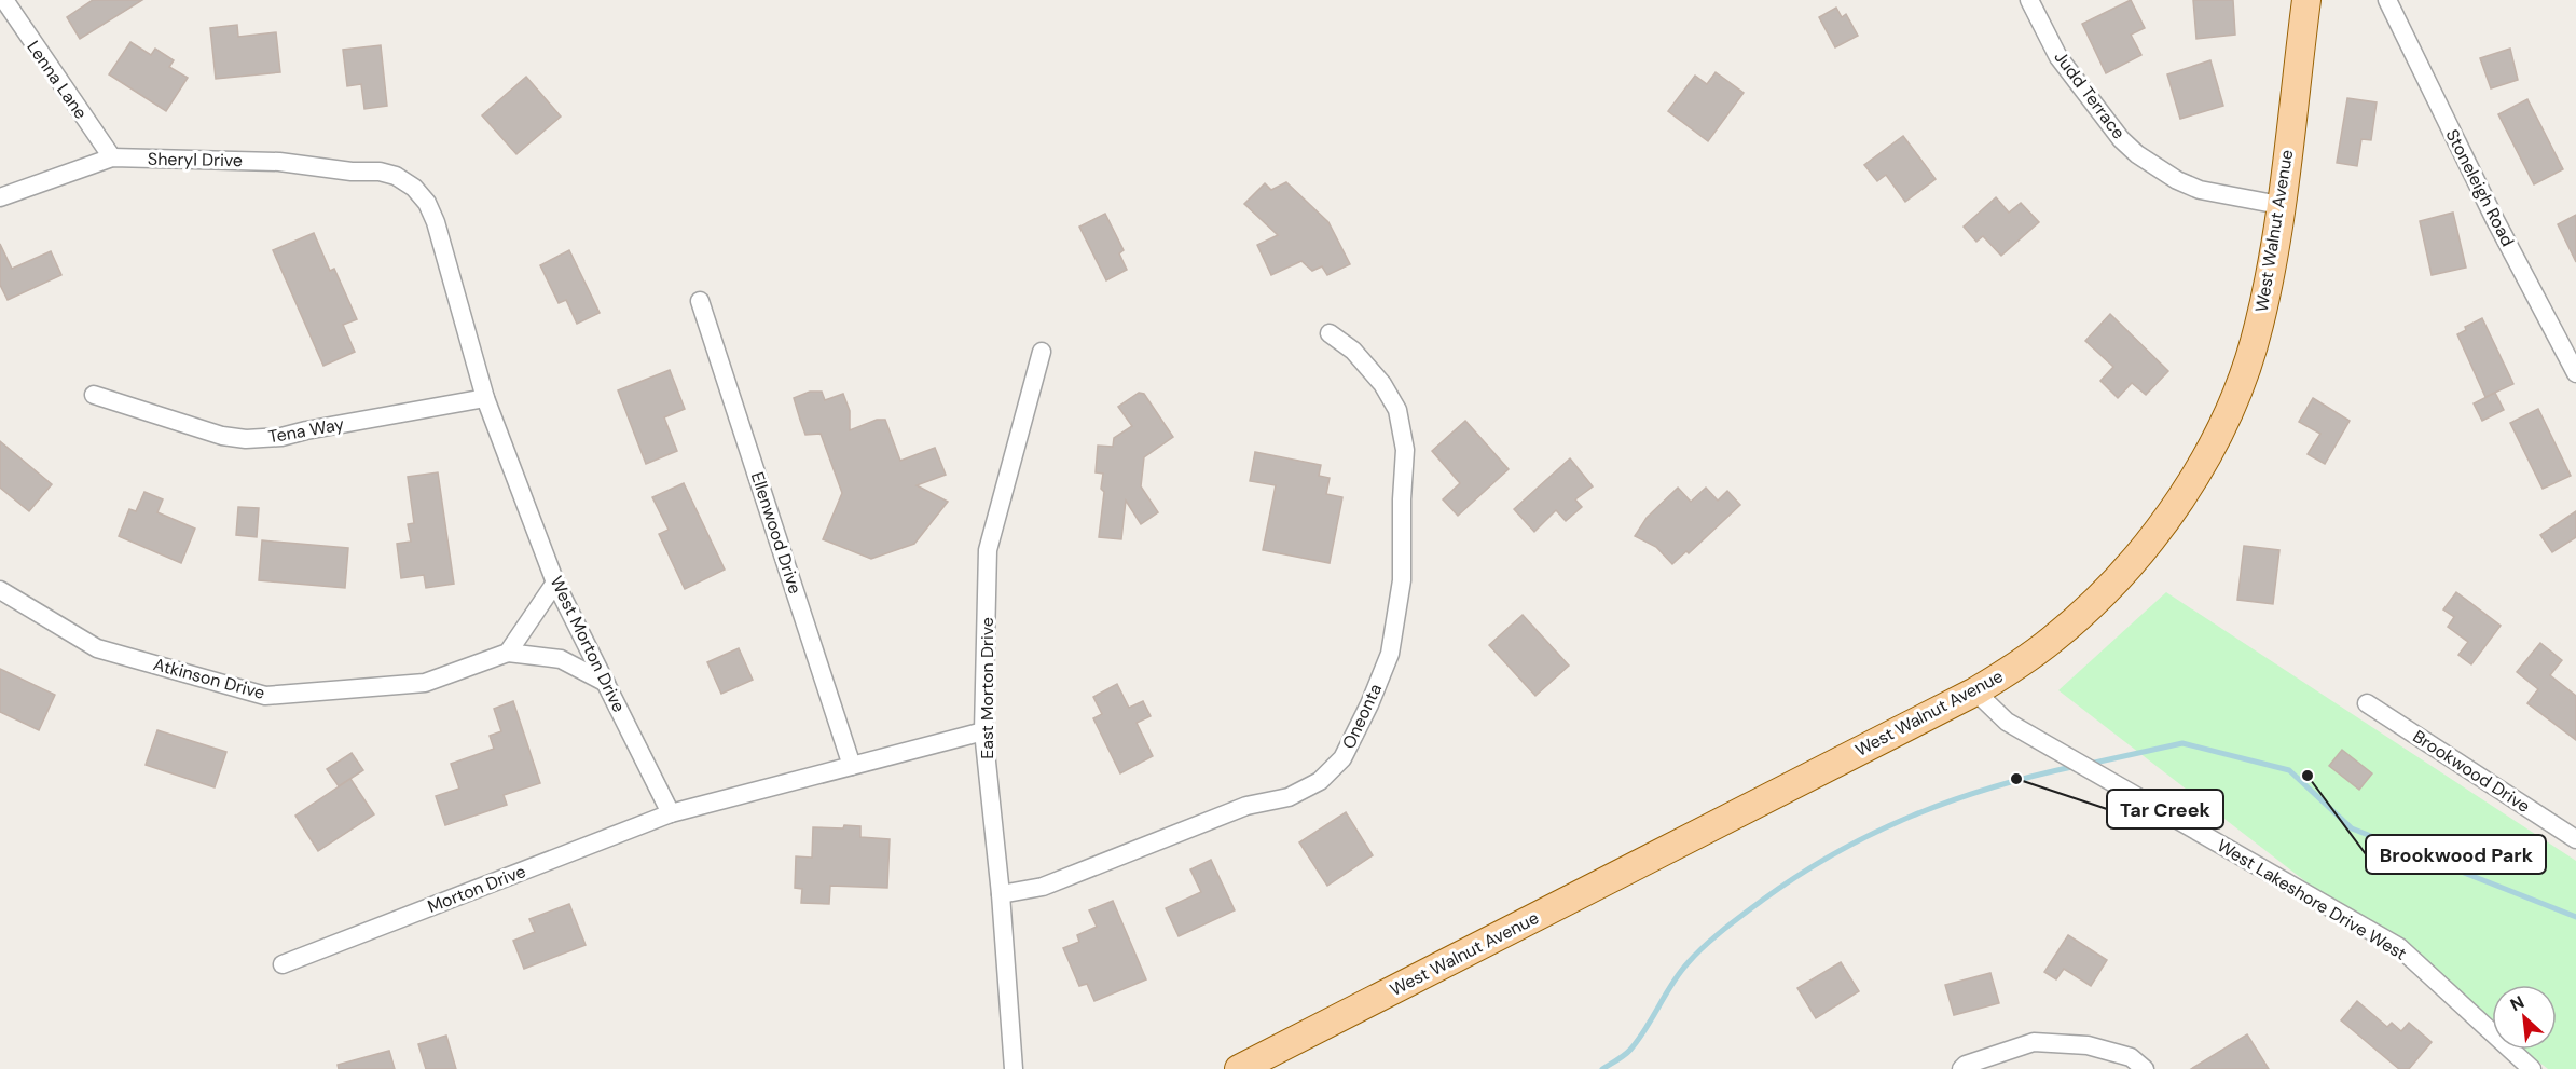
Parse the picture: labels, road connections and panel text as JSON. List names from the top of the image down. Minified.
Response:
{"streets":{"main road":["West Walnut Avenue"],"street":["Lenna Lane","Judd Terrace","Sheryl Drive","Stoneleigh Road","Tena Way","Ellenwood Drive","West Morton Drive","Atkinson Drive","East Morton Drive","Oneonta","Brookwood Drive","Morton Drive","West Lakeshore Drive West"]},"crossings":[["Lenna Lane","Sheryl Drive"],["Judd Terrace","West Walnut Avenue"],["Sheryl Drive","West Morton Drive"],["West Walnut Avenue","West Lakeshore Drive West"],["Tena Way","West Morton Drive"],["West Morton Drive","Atkinson Drive"],["West Morton Drive","Morton Drive"],["East Morton Drive","Oneonta"]],"places":["Brookwood Park","Tar Creek"],"north":"top left"}
